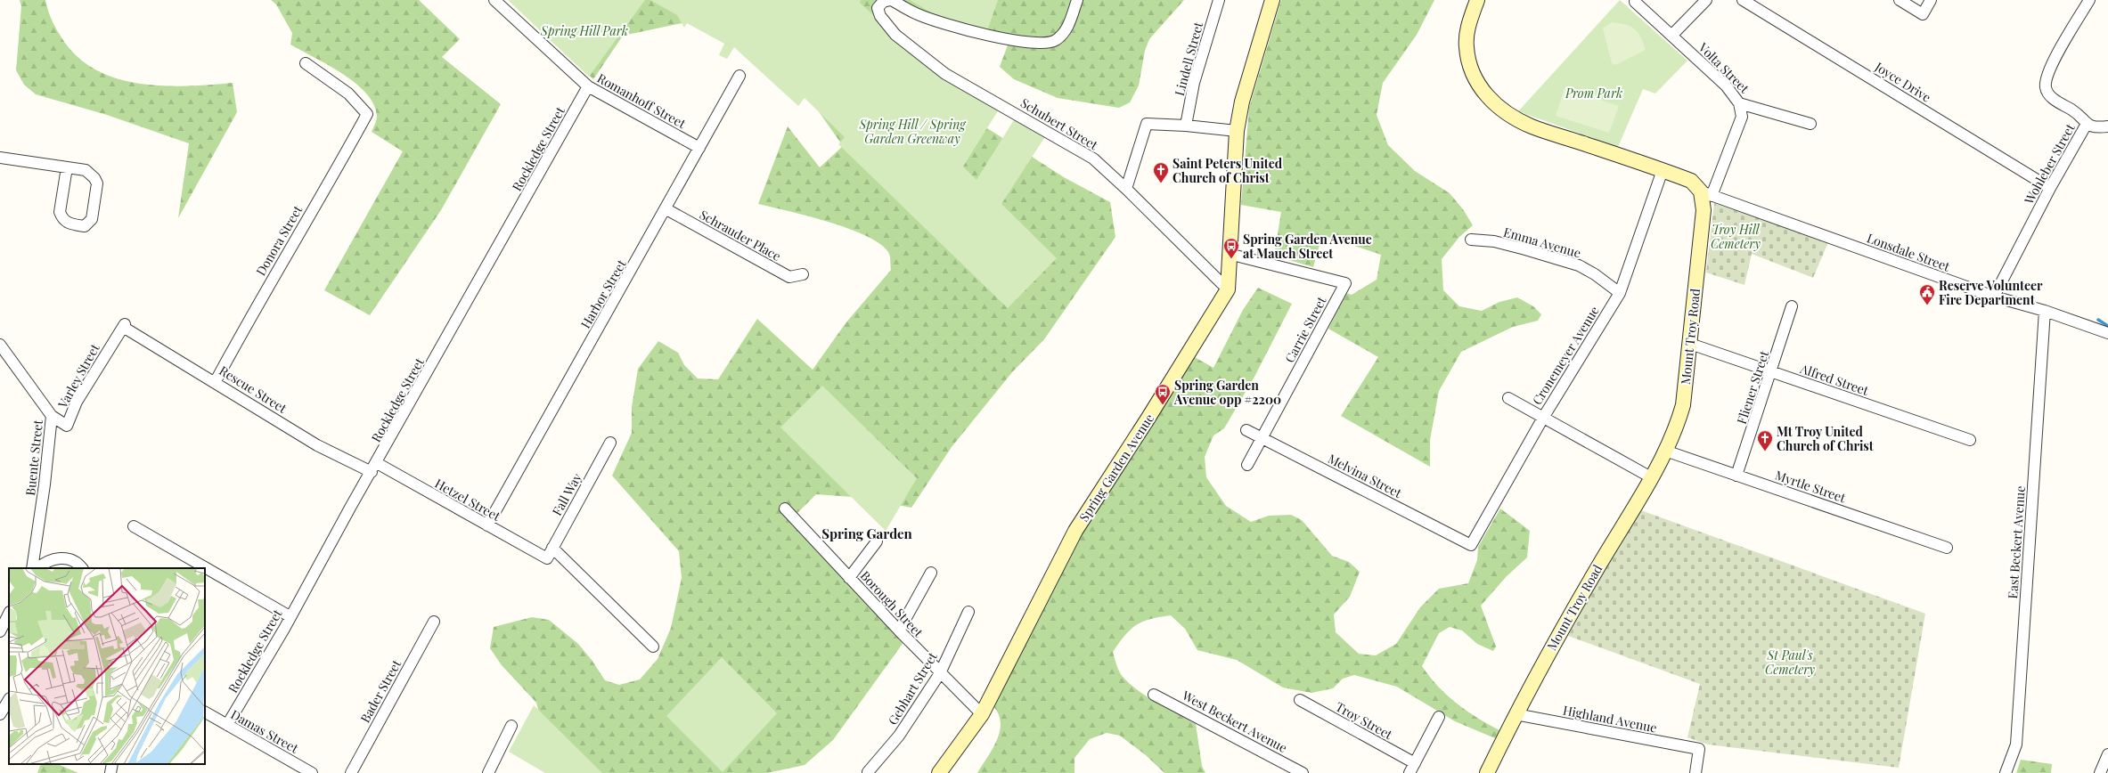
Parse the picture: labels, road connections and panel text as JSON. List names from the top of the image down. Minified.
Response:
{"streets":{"street":["Lindell Street","Volta Street","Joyce Drive","Romanhoff Street","Schubert Street","Rockledge Street","Wohleber Street","Schrauder Place","Donora Street","Emma Avenue","Lonsdale Street","Harbor Street","Carrie Street","Mount Troy Road","Cronemeyer Avenue","Varley Street","Alfred Street","Fliener Street","Rescue Street","Buente Street","Spring Garden Avenue","Melvina Street","Myrtle Street","Fall Way","Hetzel Street","East Beckert Avenue","Borough Street","Gebhart Street","Bader Street","Highland Avenue","Troy Street","West Beckert Avenue","Damas Street"]},"crossings":[["Joyce Drive","Wohleber Street"],["Romanhoff Street","Rockledge Street"],["Romanhoff Street","Harbor Street"],["Schubert Street","Spring Garden Avenue"],["Rockledge Street","Rescue Street"],["Rockledge Street","Hetzel Street"],["Rockledge Street","Damas Street"],["Wohleber Street","Lonsdale Street"],["Schrauder Place","Harbor Street"],["Donora Street","Rescue Street"],["Emma Avenue","Cronemeyer Avenue"],["Lonsdale Street","Mount Troy Road"],["Lonsdale Street","East Beckert Avenue"],["Harbor Street","Hetzel Street"],["Carrie Street","Melvina Street"],["Mount Troy Road","Alfred Street"],["Mount Troy Road","Myrtle Street"],["Mount Troy Road","Highland Avenue"],["Cronemeyer Avenue","Melvina Street"],["Varley Street","Rescue Street"],["Varley Street","Buente Street"],["Alfred Street","Fliener Street"],["Fliener Street","Myrtle Street"],["Rescue Street","Hetzel Street"],["Spring Garden Avenue","Borough Street"],["Fall Way","Hetzel Street"],["Borough Street","Gebhart Street"]],"districts":["Spring Garden"],"parks":["Spring Hill Park","Prom Park","Spring Hill / Spring Garden Greenway","Troy Hill Cemetery","St Paul's Cemetery"],"places":{"church":["Saint Peters United Church of Christ","Mt Troy United Church of Christ"],"bus stop":["Spring Garden Avenue at Mauch Street","Spring Garden Avenue opp #2200"],"public building":["Reserve Volunteer Fire Department"]}}
